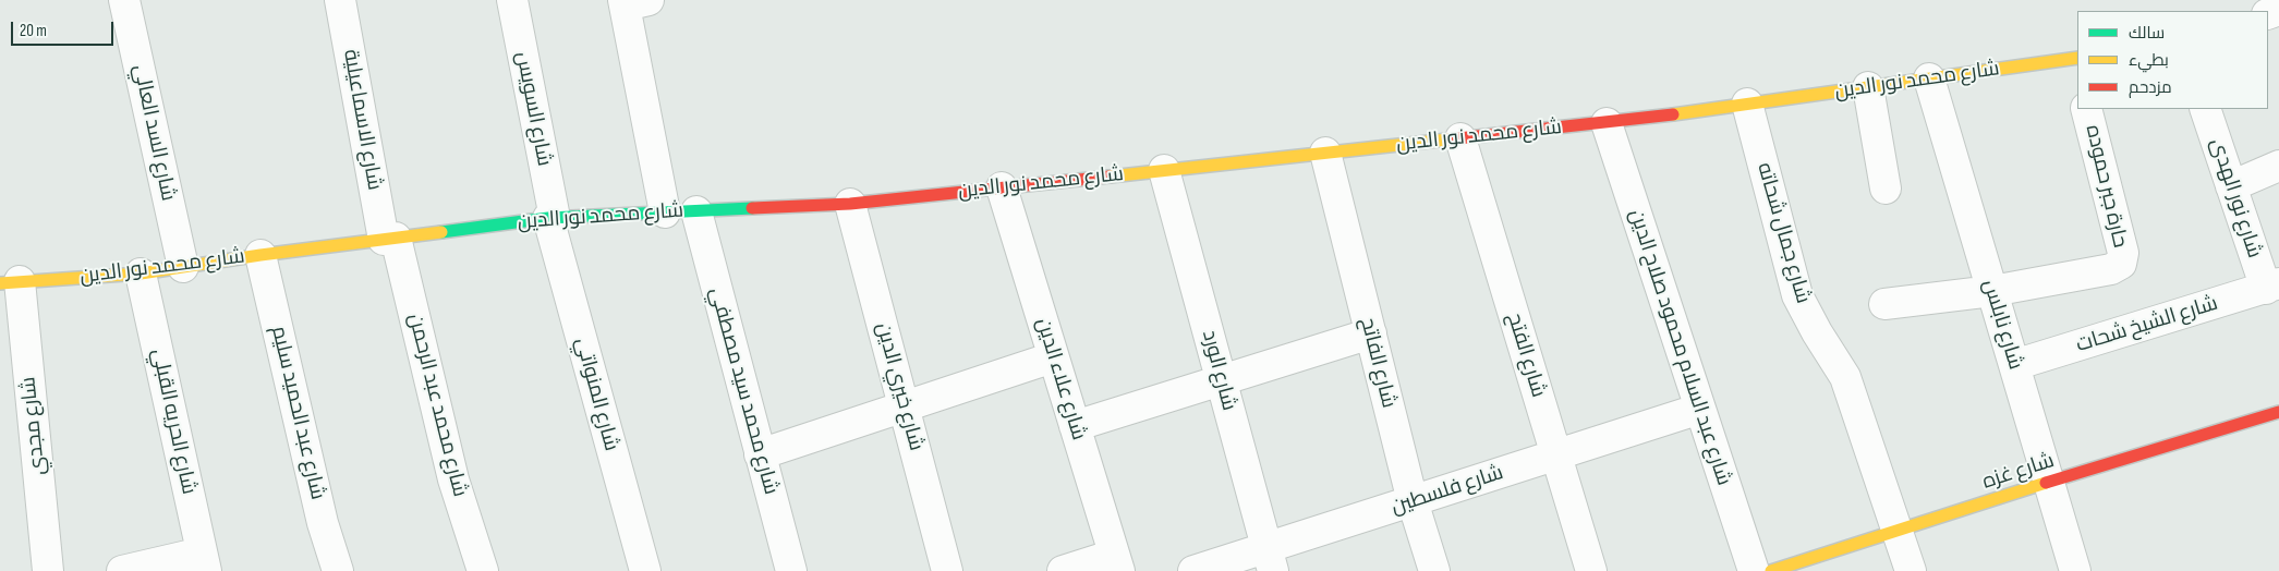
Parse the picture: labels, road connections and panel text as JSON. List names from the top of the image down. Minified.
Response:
{"streets":{"street":["شارع محمد نور الدين","شارع السويس","شارع الاسماعيلية","شارع السد العالي","حارة جبر حموده","شارع نور الهدى","شارع جمال شحاته","شارع نابلس","شارع الشيخ شحات","شارع عبد السلام محمود صلاح الدين","شارع الفتح","شارع الفاتح","شارع الورد","شارع علاء الدين","شارع خيري الدين","شارع محمد سيد مصطفي","شارع المنواتي","شارع محمد عبد الرحمن","شارع عبد الحميد سليم","شارع الحريه القبلي","شارع مجدي","شارع غزه","شارع فلسطين"]},"crossings":[["شارع محمد نور الدين","شارع السويس"],["شارع محمد نور الدين","شارع الاسماعيلية"],["شارع محمد نور الدين","شارع السد العالي"],["شارع محمد نور الدين","شارع جمال شحاته"],["شارع محمد نور الدين","شارع نابلس"],["شارع محمد نور الدين","شارع عبد السلام محمود صلاح الدين"],["شارع محمد نور الدين","شارع الفتح"],["شارع محمد نور الدين","شارع الفاتح"],["شارع محمد نور الدين","شارع الورد"],["شارع محمد نور الدين","شارع علاء الدين"],["شارع محمد نور الدين","شارع خيري الدين"],["شارع محمد نور الدين","شارع محمد سيد مصطفي"],["شارع محمد نور الدين","شارع المنواتي"],["شارع محمد نور الدين","شارع محمد عبد الرحمن"],["شارع محمد نور الدين","شارع عبد الحميد سليم"],["شارع محمد نور الدين","شارع الحريه القبلي"],["شارع محمد نور الدين","شارع مجدي"],["شارع السويس","شارع المنواتي"],["شارع الاسماعيلية","شارع محمد عبد الرحمن"],["حارة جبر حموده","شارع نابلس"],["شارع نور الهدى","شارع الشيخ شحات"],["شارع جمال شحاته","شارع غزه"],["شارع نابلس","شارع الشيخ شحات"],["شارع نابلس","شارع غزه"],["شارع عبد السلام محمود صلاح الدين","شارع فلسطين"],["شارع الفتح","شارع فلسطين"],["شارع الفاتح","شارع فلسطين"],["شارع الورد","شارع فلسطين"]],"legend":["سالك","بطيء","مزدحم"],"scale_bar":"20 m"}
